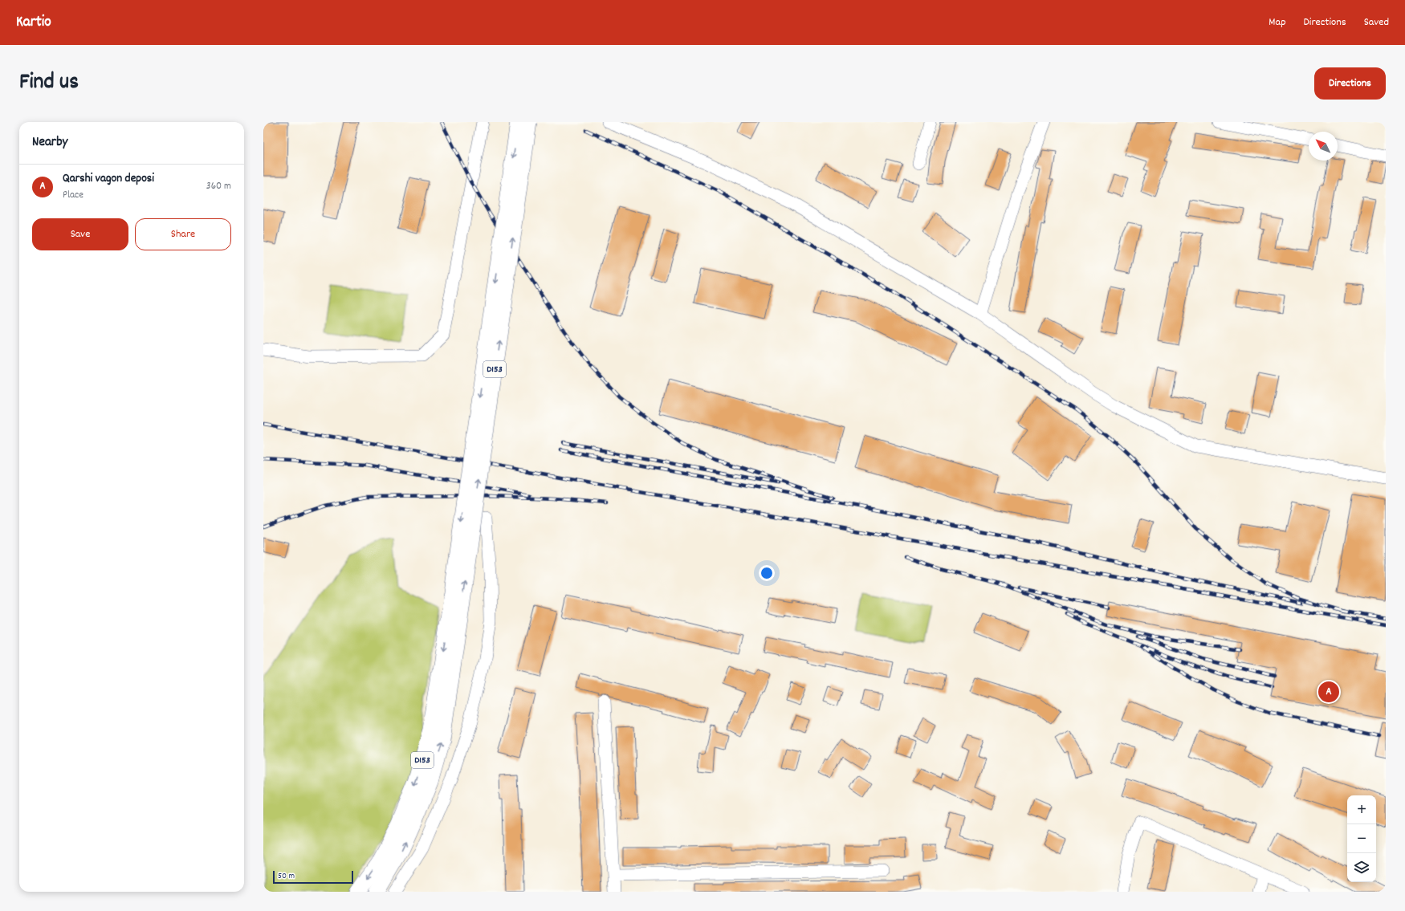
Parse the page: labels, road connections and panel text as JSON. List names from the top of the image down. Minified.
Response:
{"streets":{"main road":["D153"]},"scale_bar":"50 m","north":"top left","page":{"header":"Kartio","nav":["Map","Directions","Saved"],"title":"Find us","buttons":["Directions",["Save","Share"]],"heading":"Nearby","list":[{"mark":"A","name":"Qarshi vagon deposi","note":"Place","value":"360 m"}],"pins":"A","map_buttons":["+","−"],"scale":"50 m"}}
